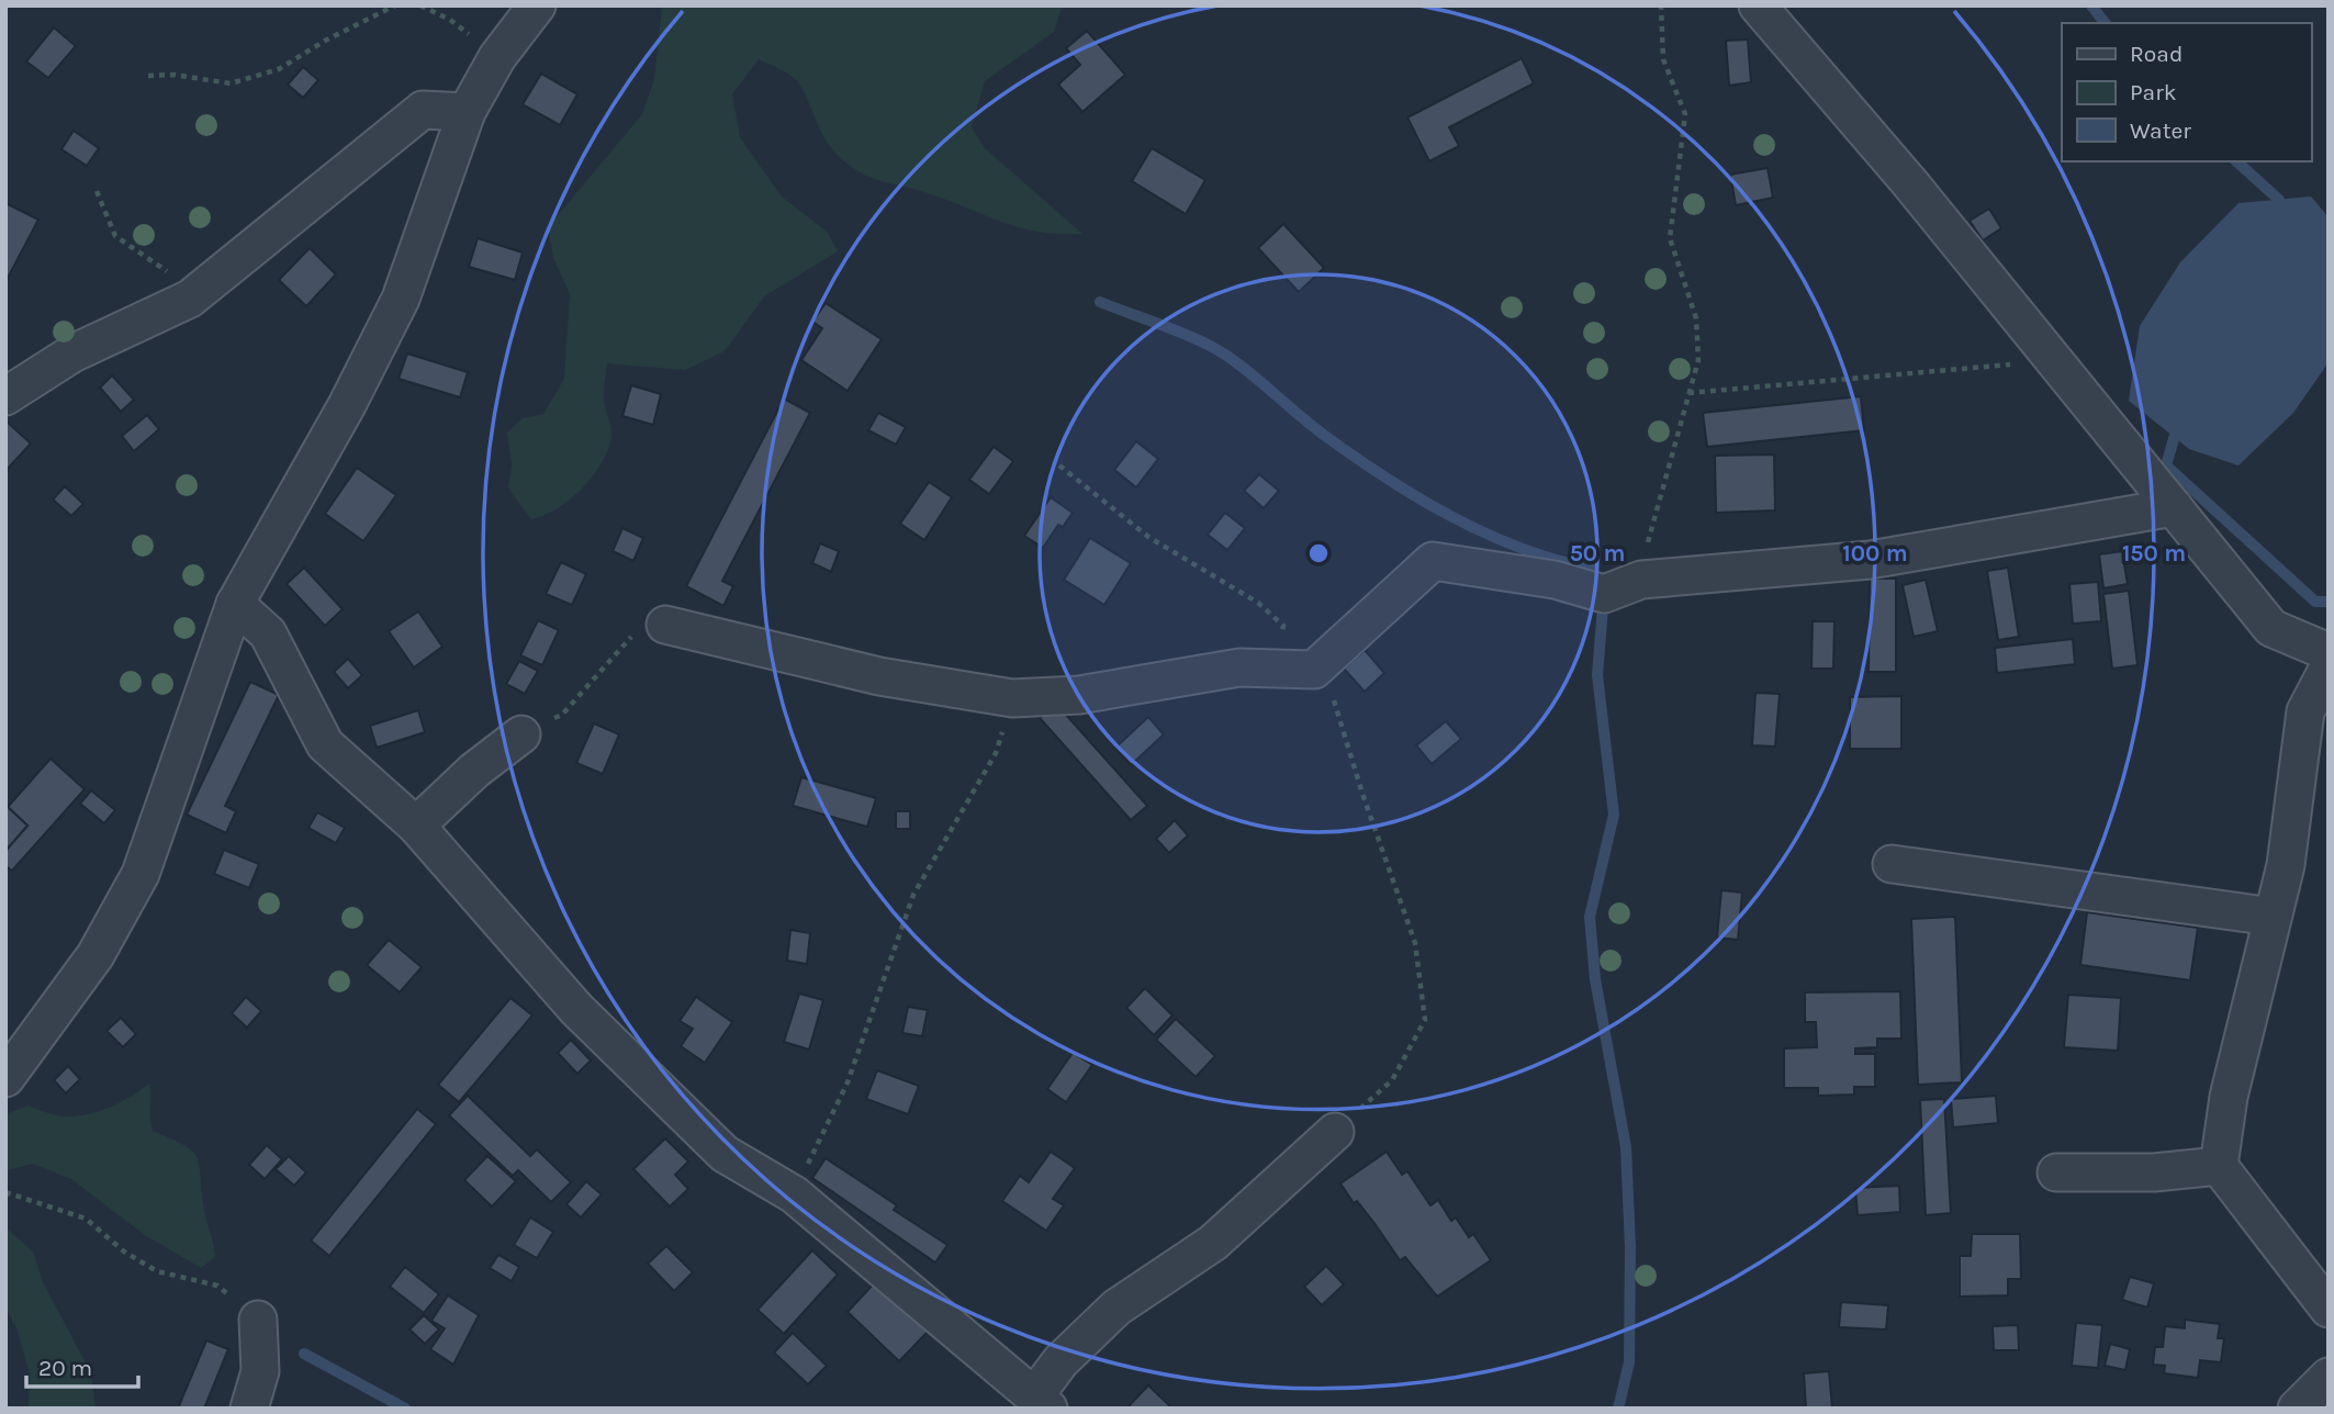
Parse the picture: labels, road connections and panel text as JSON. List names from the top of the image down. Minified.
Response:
{"legend":["Road","Park","Water"],"scale_bar":"20 m","rings":["50 m","100 m","150 m"]}
